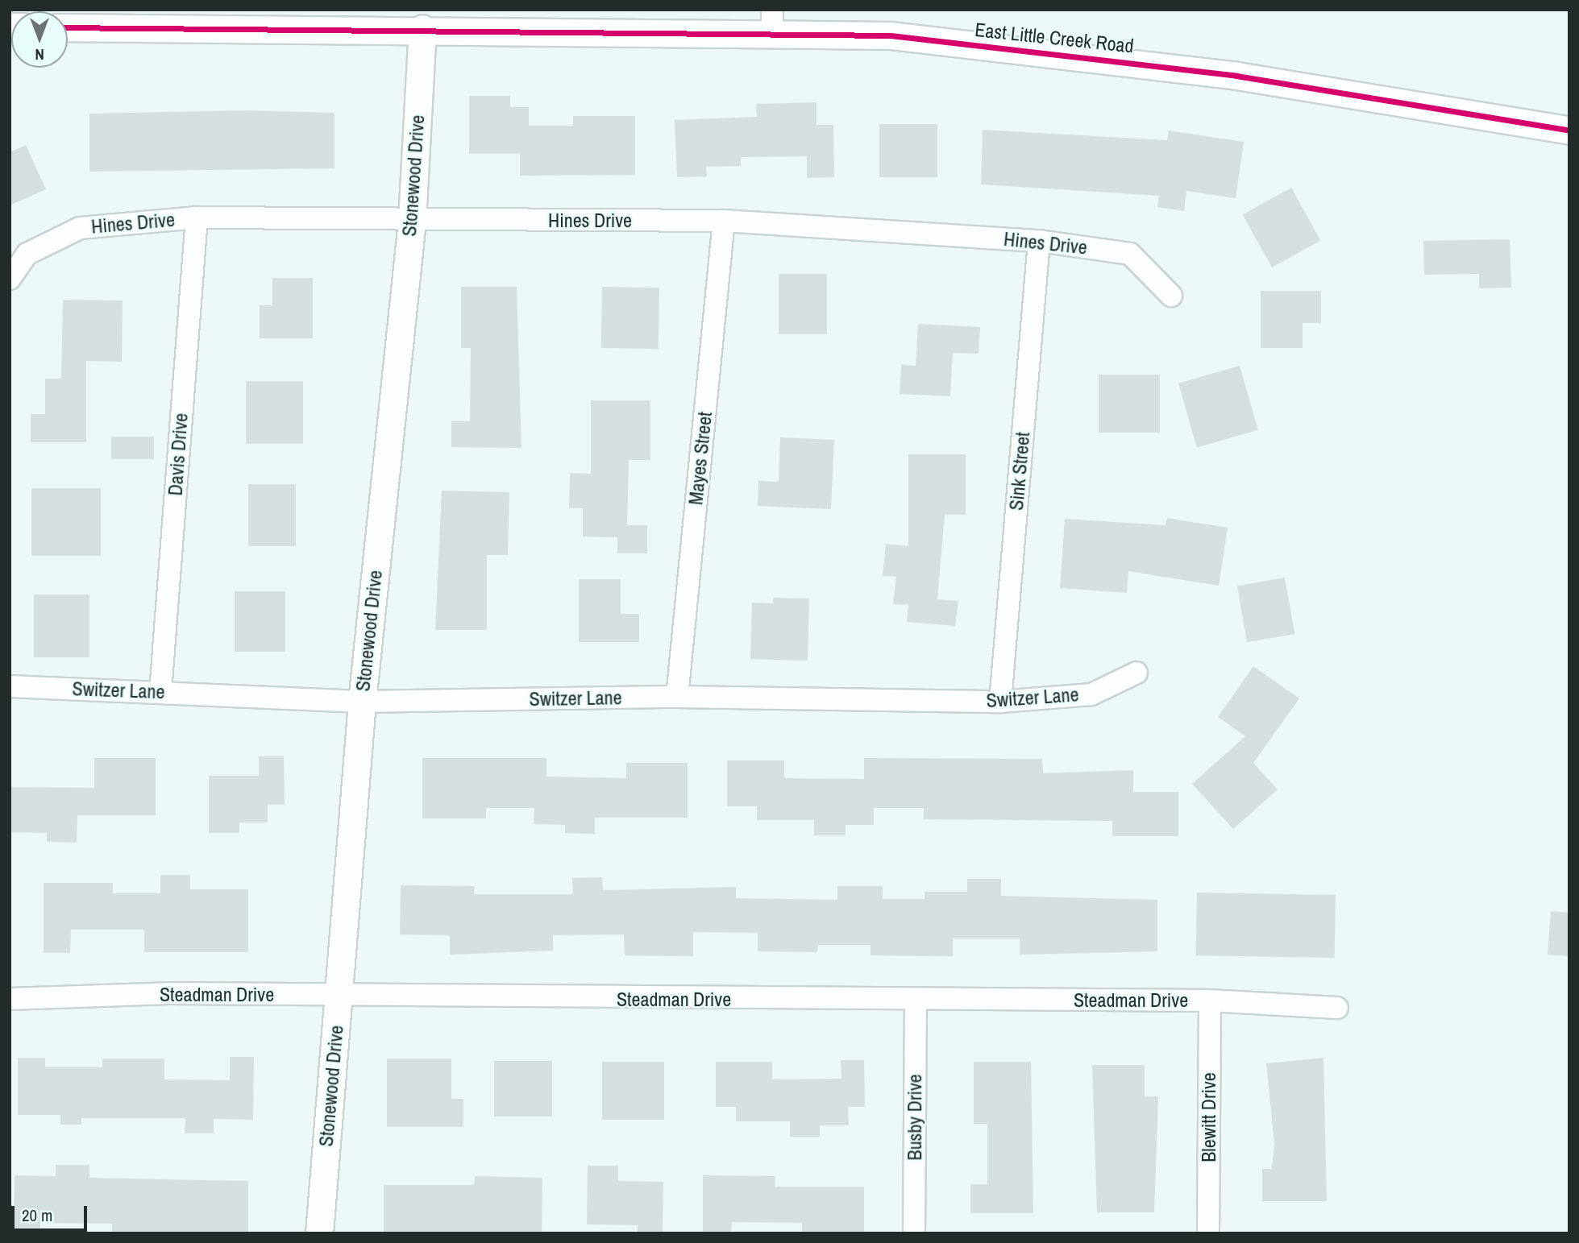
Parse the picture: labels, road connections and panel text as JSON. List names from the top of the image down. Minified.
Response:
{"streets":{"street":["East Little Creek Road","Stonewood Drive","Hines Drive","Davis Drive","Mayes Street","Sink Street","Switzer Lane","Steadman Drive","Busby Drive","Blewitt Drive"]},"crossings":[["East Little Creek Road","Stonewood Drive"],["Stonewood Drive","Hines Drive"],["Stonewood Drive","Switzer Lane"],["Stonewood Drive","Steadman Drive"],["Hines Drive","Davis Drive"],["Hines Drive","Mayes Street"],["Hines Drive","Sink Street"],["Davis Drive","Switzer Lane"],["Mayes Street","Switzer Lane"],["Sink Street","Switzer Lane"],["Steadman Drive","Busby Drive"],["Steadman Drive","Blewitt Drive"]],"scale_bar":"20 m","north":"bottom"}
